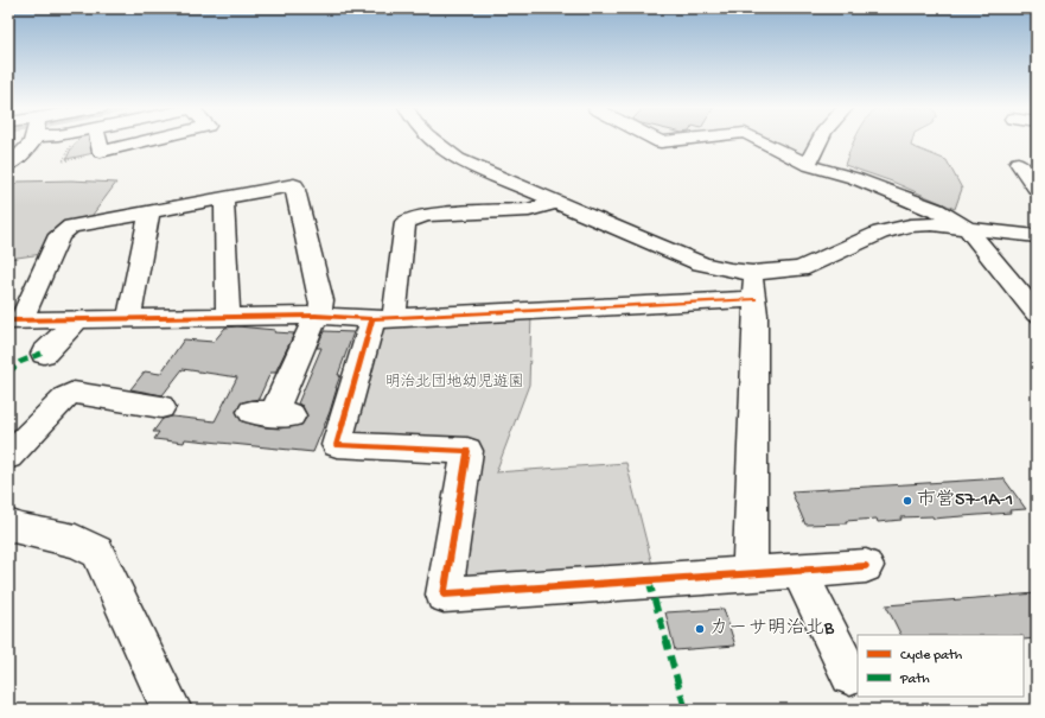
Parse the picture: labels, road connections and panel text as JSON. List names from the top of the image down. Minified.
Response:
{"parks":["明治北団地幼児遊園"],"places":["市営57-1A-1","カーサ明治北B"],"legend":["Cycle path","Path"]}
